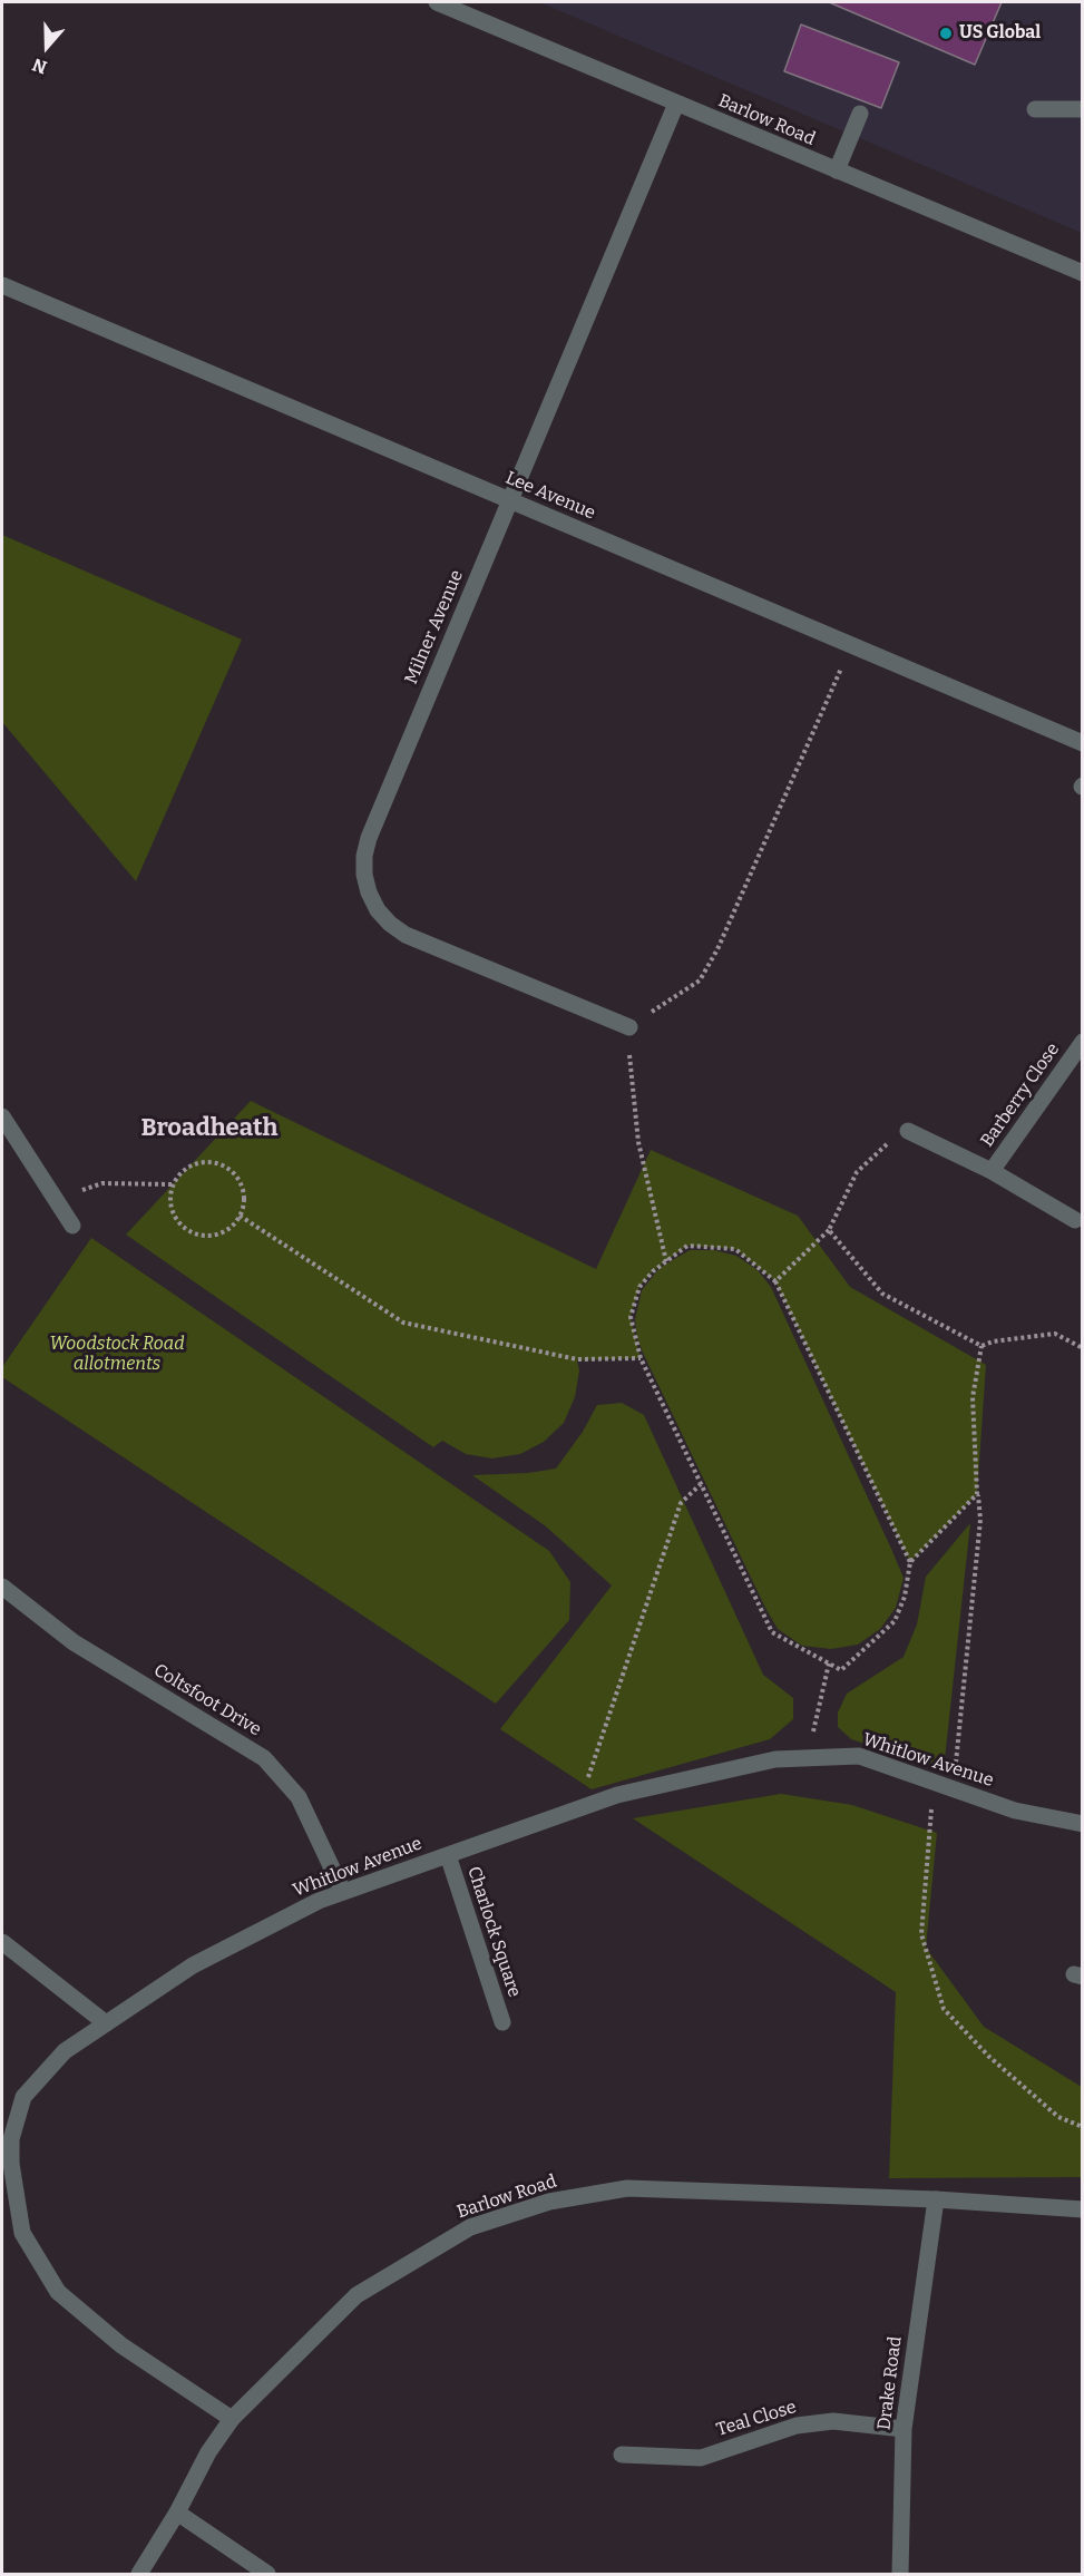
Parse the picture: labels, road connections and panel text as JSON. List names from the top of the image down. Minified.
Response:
{"streets":{"street":["Barlow Road","Lee Avenue","Milner Avenue","Barberry Close","Coltsfoot Drive","Whitlow Avenue","Charlock Square","Drake Road","Teal Close"]},"crossings":[["Barlow Road","Milner Avenue"],["Barlow Road","Whitlow Avenue"],["Barlow Road","Drake Road"],["Lee Avenue","Milner Avenue"],["Coltsfoot Drive","Whitlow Avenue"],["Whitlow Avenue","Charlock Square"],["Drake Road","Teal Close"]],"districts":["Broadheath"],"parks":["Woodstock Road allotments"],"places":["US Global"],"north":"bottom"}
